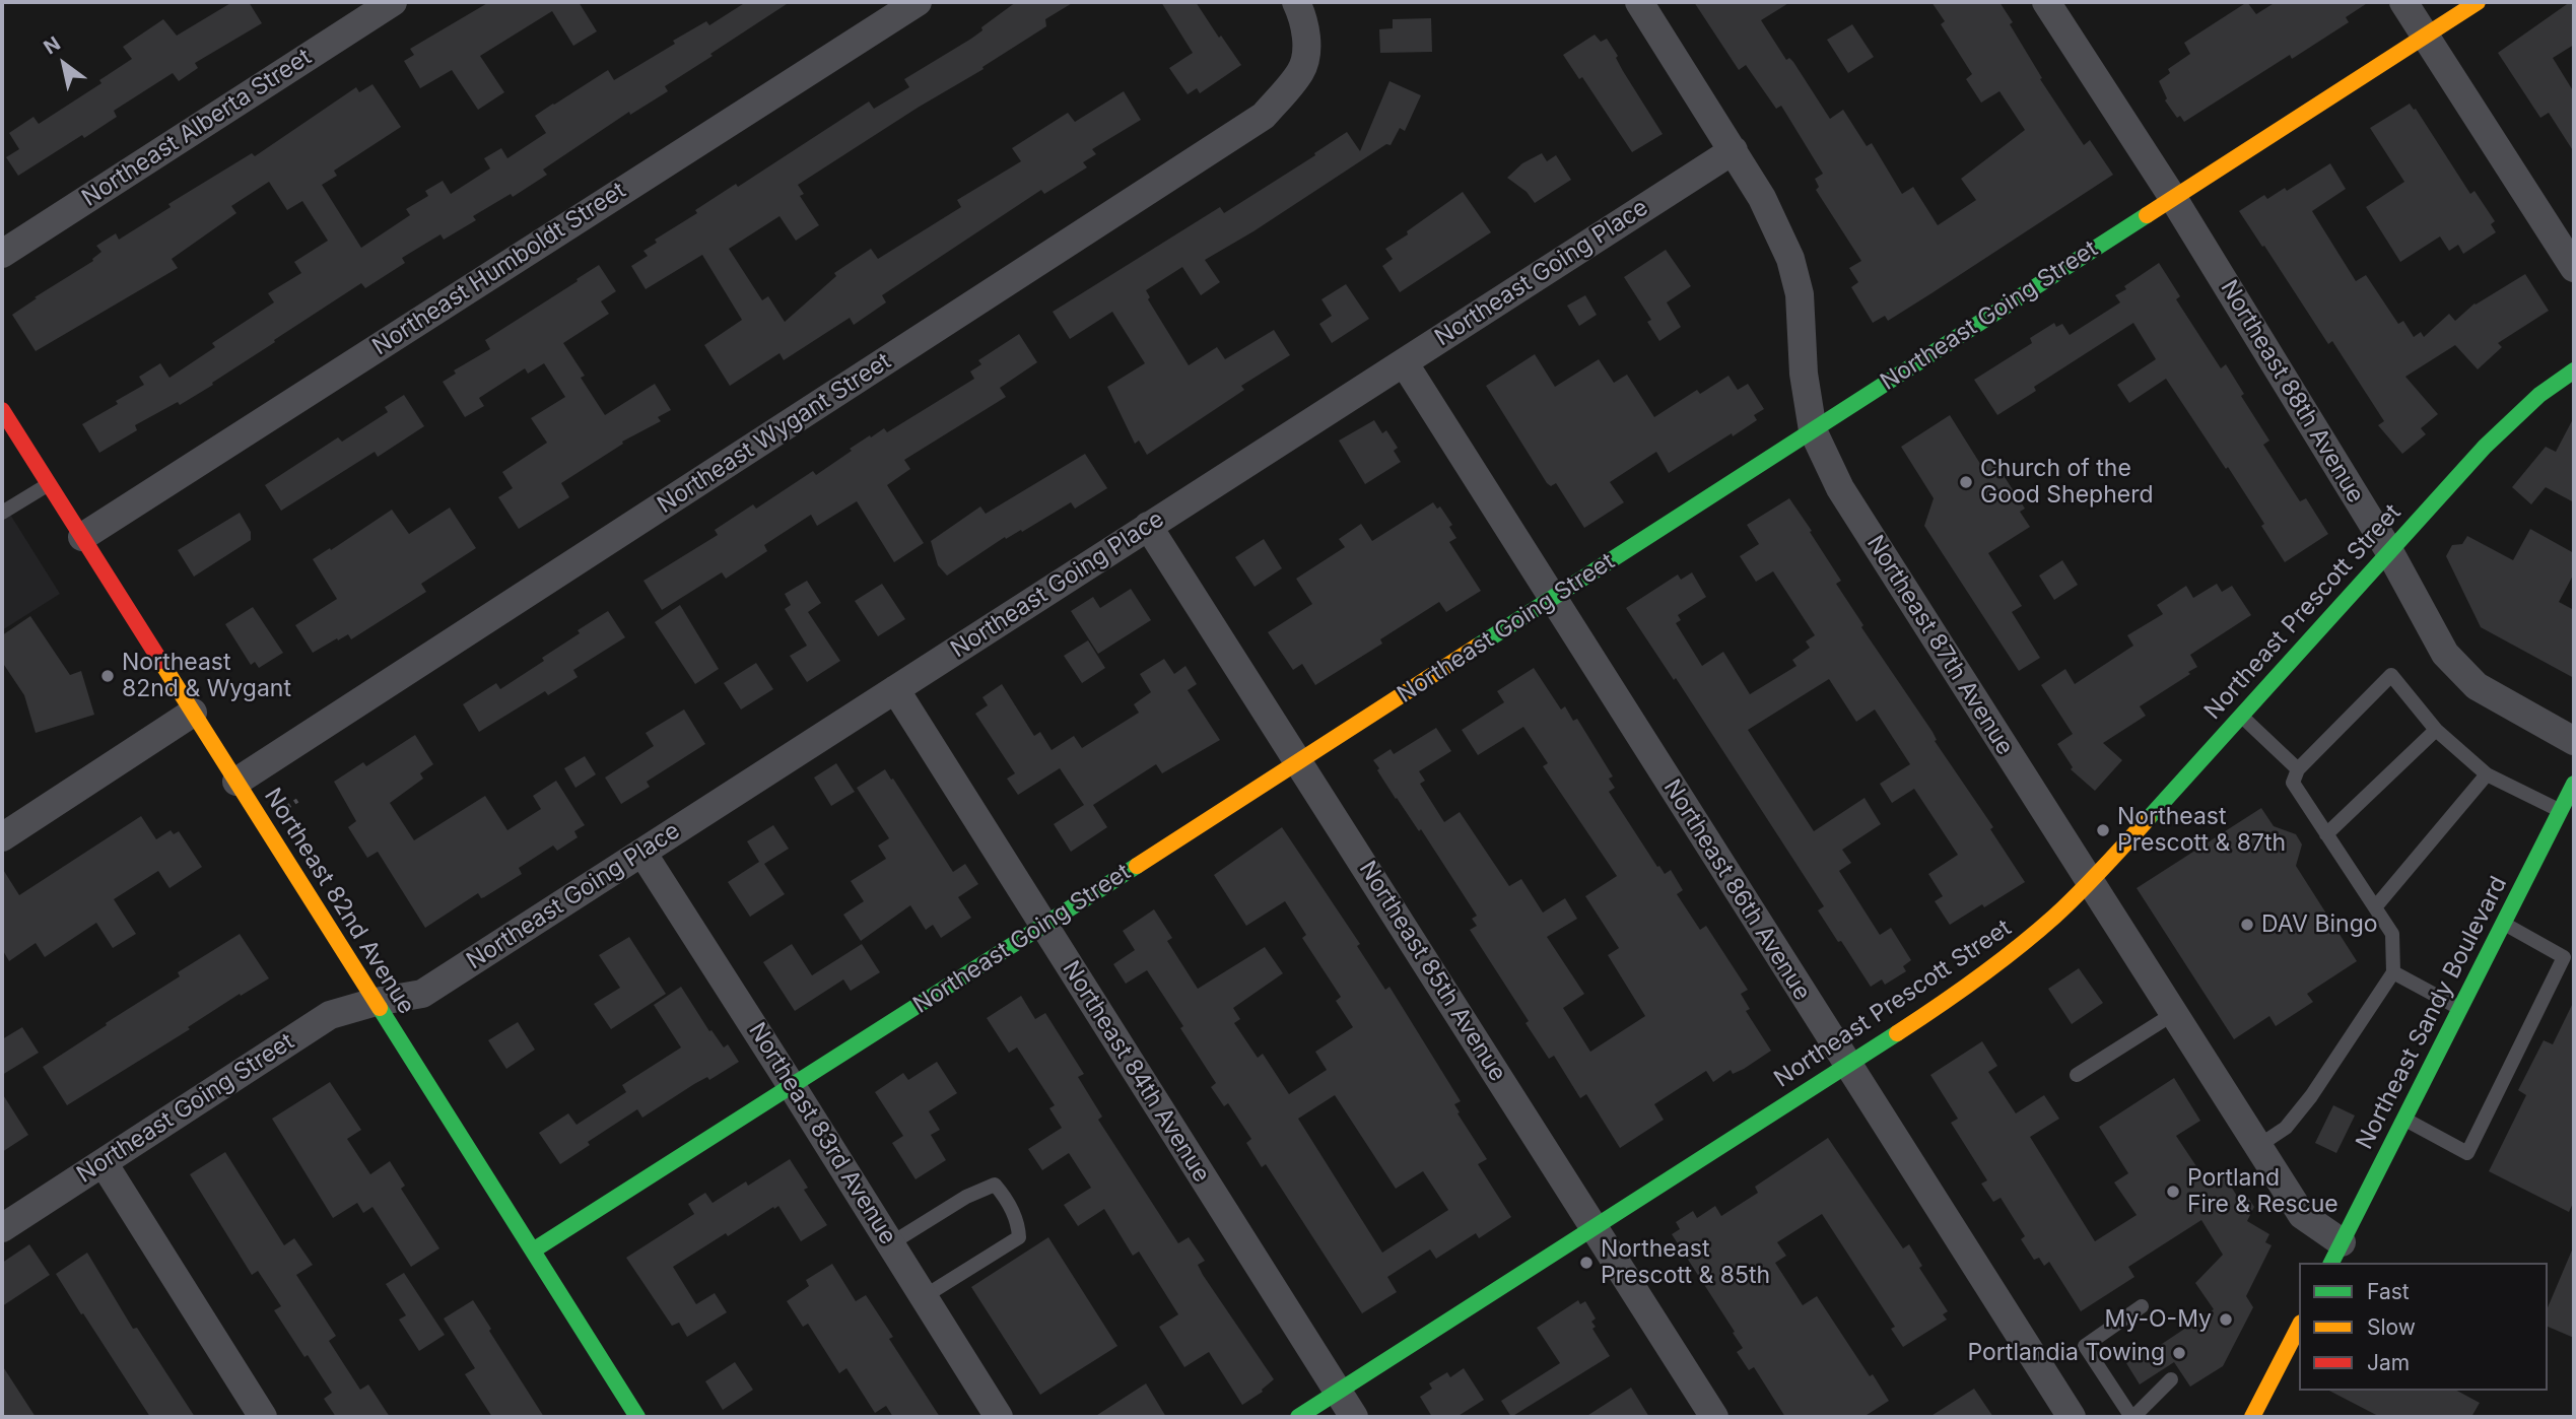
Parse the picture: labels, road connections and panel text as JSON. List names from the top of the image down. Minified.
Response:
{"streets":{"street":["Northeast Alberta Street","Northeast Humboldt Street","Northeast Going Place","Northeast Going Street","Northeast 88th Avenue","Northeast Wygant Street","Northeast Prescott Street","Northeast 87th Avenue","Northeast 86th Avenue","Northeast 82nd Avenue","Northeast 85th Avenue","Northeast Sandy Boulevard","Northeast 84th Avenue","Northeast 83rd Avenue"]},"crossings":[["Northeast Humboldt Street","Northeast 82nd Avenue"],["Northeast Going Place","Northeast Going Street"],["Northeast Going Place","Northeast 87th Avenue"],["Northeast Going Place","Northeast 86th Avenue"],["Northeast Going Place","Northeast 82nd Avenue"],["Northeast Going Place","Northeast 85th Avenue"],["Northeast Going Place","Northeast 84th Avenue"],["Northeast Going Place","Northeast 83rd Avenue"],["Northeast Going Street","Northeast 88th Avenue"],["Northeast Going Street","Northeast 87th Avenue"],["Northeast Going Street","Northeast 86th Avenue"],["Northeast Going Street","Northeast 82nd Avenue"],["Northeast Going Street","Northeast 85th Avenue"],["Northeast Going Street","Northeast 84th Avenue"],["Northeast Going Street","Northeast 83rd Avenue"],["Northeast 88th Avenue","Northeast Prescott Street"],["Northeast Wygant Street","Northeast 82nd Avenue"],["Northeast Prescott Street","Northeast 87th Avenue"],["Northeast Prescott Street","Northeast 86th Avenue"],["Northeast Prescott Street","Northeast 85th Avenue"],["Northeast Prescott Street","Northeast 84th Avenue"],["Northeast 87th Avenue","Northeast Sandy Boulevard"]],"places":["Church of the Good Shepherd","Northeast 82nd & Wygant","Northeast Prescott & 87th","DAV Bingo","Portland Fire & Rescue","Northeast Prescott & 85th","My-O-My","Portlandia Towing"],"legend":["Fast","Slow","Jam"],"north":"top left"}
